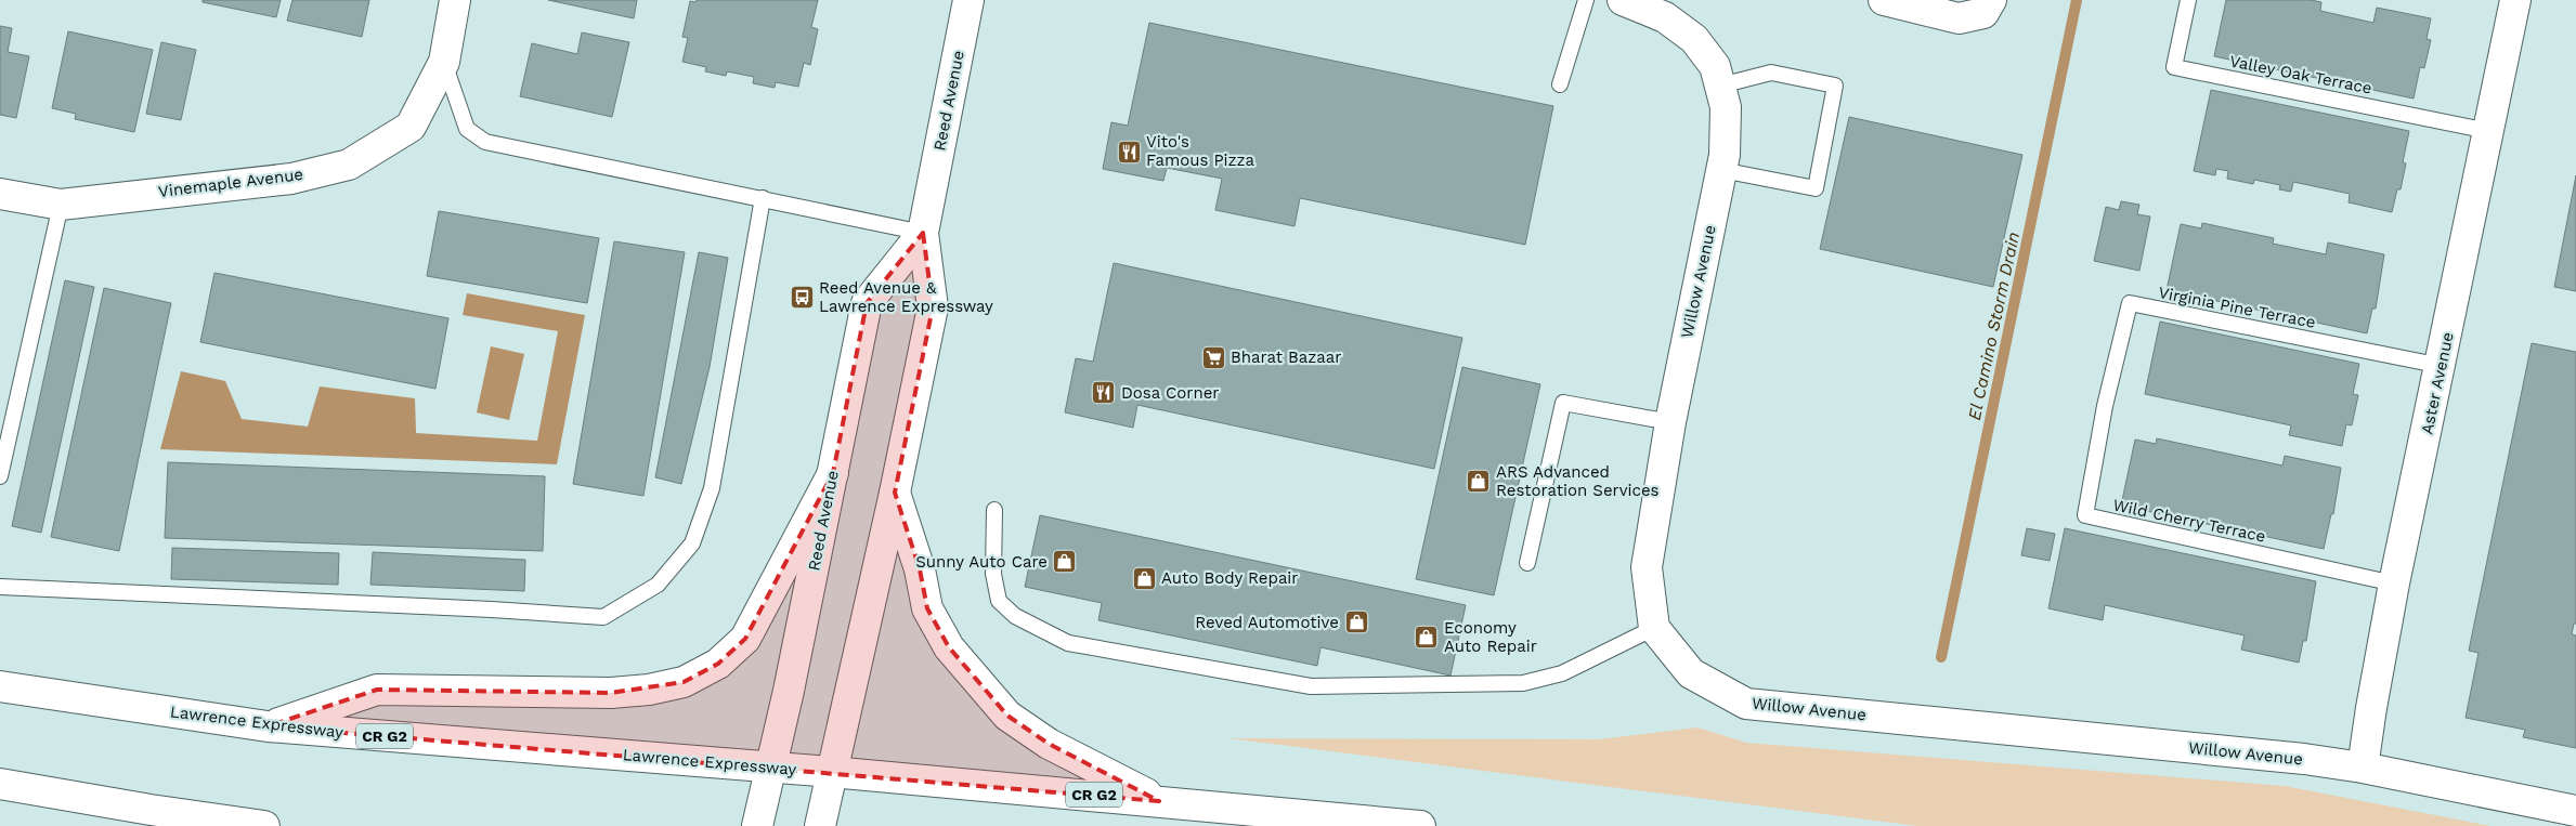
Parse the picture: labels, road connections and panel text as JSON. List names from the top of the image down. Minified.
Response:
{"streets":{"main road":["Reed Avenue","Vinemaple Avenue","Willow Avenue","Aster Avenue","Lawrence Expressway","CR G2"],"lane":["Valley Oak Terrace","Virginia Pine Terrace","Wild Cherry Terrace"]},"crossings":[["Valley Oak Terrace","Aster Avenue"],["Reed Avenue","Lawrence Expressway"],["Willow Avenue","Aster Avenue"],["Virginia Pine Terrace","Aster Avenue"],["Virginia Pine Terrace","Wild Cherry Terrace"],["Aster Avenue","Wild Cherry Terrace"]],"water":["El Camino Storm Drain"],"places":{"restaurant":["Vito's Famous Pizza","Dosa Corner"],"bus stop":["Reed Avenue & Lawrence Expressway"],"supermarket":["Bharat Bazaar"],"shop":["ARS Advanced Restoration Services","Sunny Auto Care","Auto Body Repair","Reved Automotive","Economy Auto Repair"]}}
